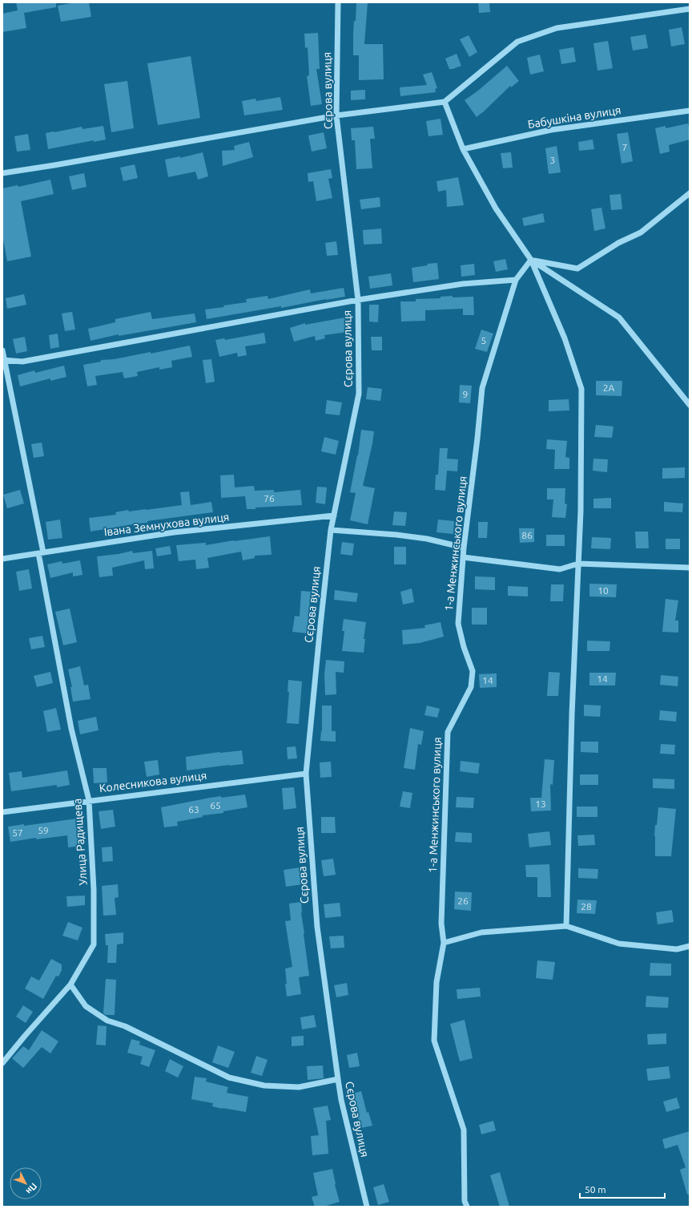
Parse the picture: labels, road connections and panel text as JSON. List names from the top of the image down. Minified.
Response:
{"streets":{"street":["Сєрова вулиця","Бабушкіна вулиця","Івана Земнухова вулиця","1-а Менжинського вулиця","Колесникова вулиця","Улица Радищева"]},"crossings":[["Сєрова вулиця","Івана Земнухова вулиця"],["Сєрова вулиця","Колесникова вулиця"],["Івана Земнухова вулиця","Улица Радищева"],["Колесникова вулиця","Улица Радищева"]],"house_numbers":["7","3","5","2А","9","76","86","10","14","14","13","65","63","59","57","26","28"],"scale_bar":"50 m","north":"bottom right"}
